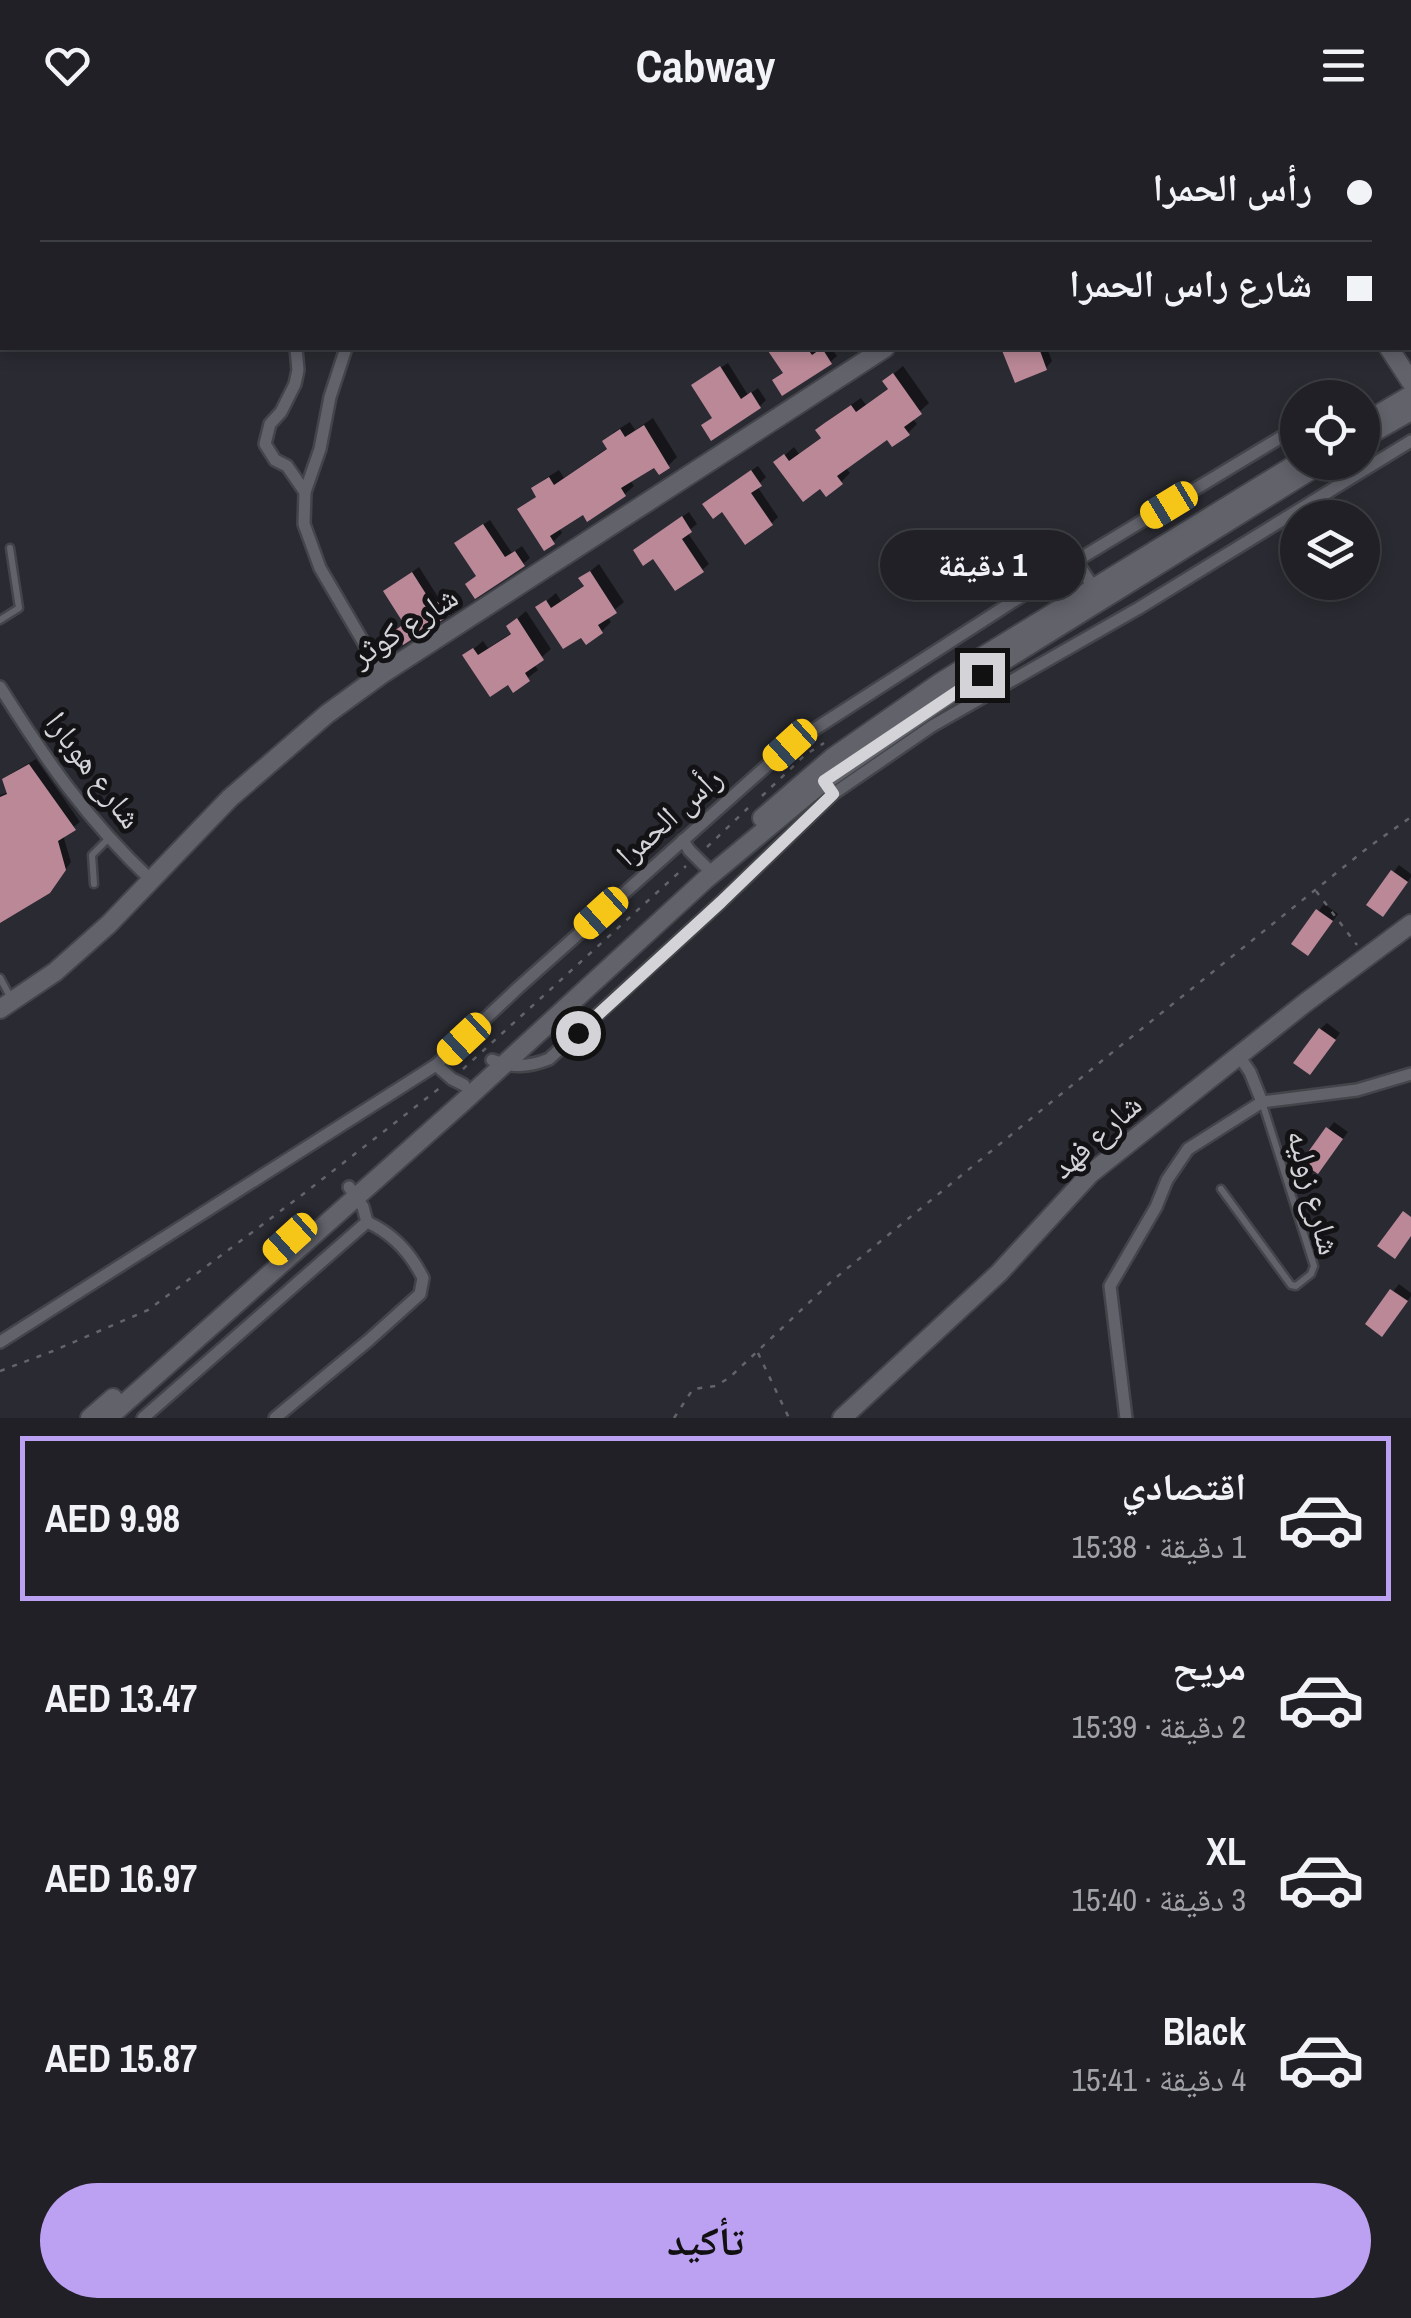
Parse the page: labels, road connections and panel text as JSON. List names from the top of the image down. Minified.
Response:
{"streets":{"street":["شارع كوثر","شارع هوبارا","رأس الحمرا","شارع فهد"],"lane":["شارع زوليه"]},"crossings":[["شارع كوثر","شارع هوبارا"]],"page":{"header":"Cabway","banner":["رأس الحمرا","شارع راس الحمرا"],"bubble":"1 دقيقة","list":[{"name":"اقتصادي","note":"1 دقيقة · 15:38","value":"AED 9.98"},{"name":"مريح","note":"2 دقيقة · 15:39","value":"AED 13.47"},{"name":"XL","note":"3 دقيقة · 15:40","value":"AED 16.97"},{"name":"Black","note":"4 دقيقة · 15:41","value":"AED 15.87"}],"buttons":"تأكيد"}}
